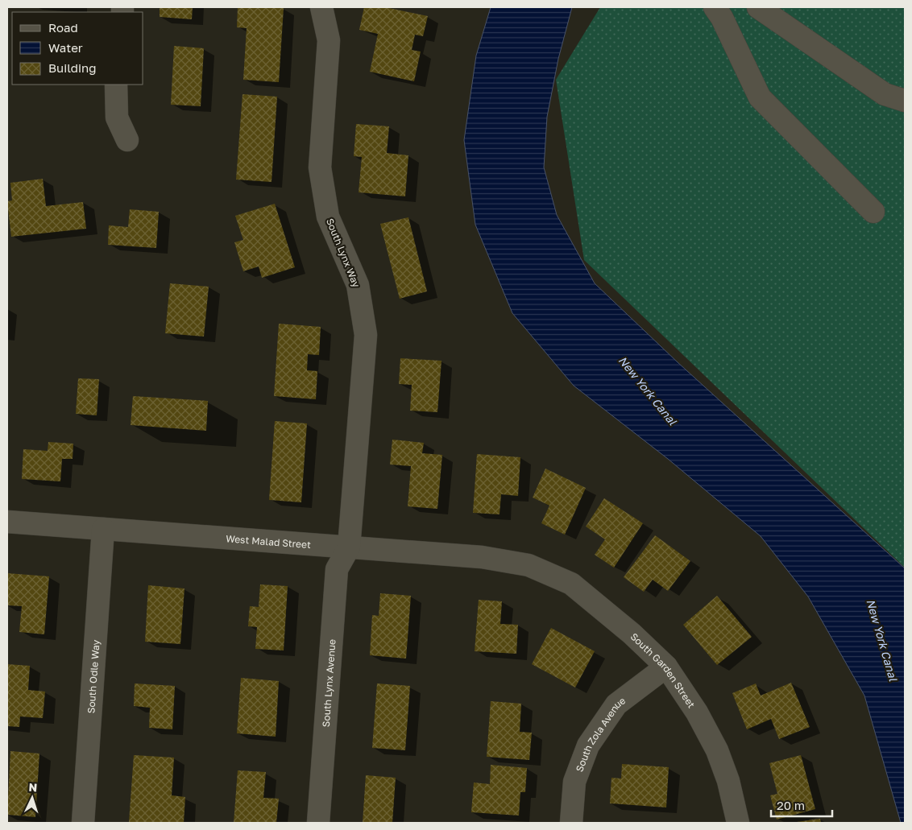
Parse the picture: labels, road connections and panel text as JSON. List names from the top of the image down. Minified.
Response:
{"streets":{"street":["South Lynx Way","West Malad Street","South Garden Street","South Odle Way","South Lynx Avenue","South Zola Avenue"]},"crossings":[["South Lynx Way","West Malad Street"],["South Lynx Way","South Lynx Avenue"],["West Malad Street","South Garden Street"],["West Malad Street","South Odle Way"],["West Malad Street","South Lynx Avenue"],["South Garden Street","South Zola Avenue"]],"water":["New York Canal"],"legend":["Road","Water","Building"],"scale_bar":"20 m","north":"top"}
